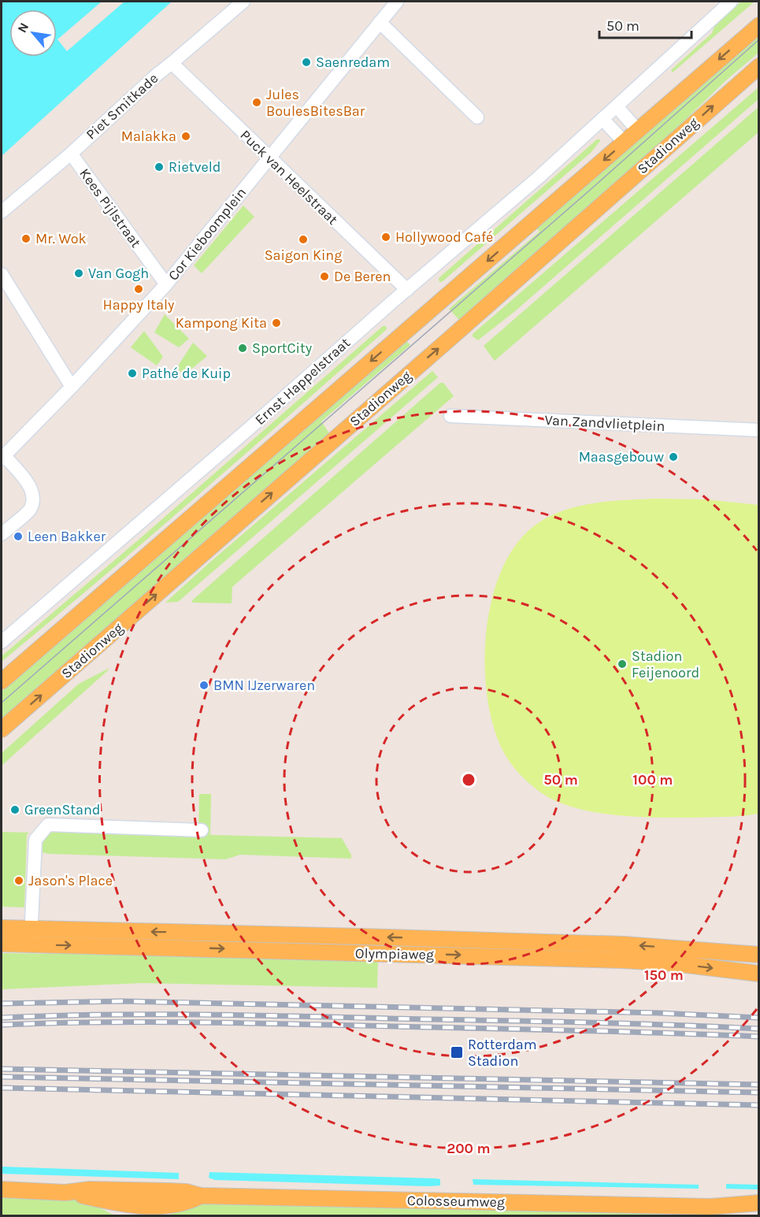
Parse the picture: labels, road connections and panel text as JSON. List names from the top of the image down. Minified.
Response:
{"streets":{"main road":["Stadionweg","Olympiaweg","Colosseumweg"],"street":["Piet Smitkade","Puck van Heelstraat","Kees Pijlstraat","Cor Kieboomplein","Ernst Happelstraat","Van Zandvlietplein"]},"crossings":[["Piet Smitkade","Puck van Heelstraat"],["Piet Smitkade","Kees Pijlstraat"],["Puck van Heelstraat","Cor Kieboomplein"],["Puck van Heelstraat","Ernst Happelstraat"],["Kees Pijlstraat","Cor Kieboomplein"]],"places":{"other":["Saenredam","Jules BoulesBitesBar","Malakka","Rietveld","Hollywood Café","Mr. Wok","Saigon King","Van Gogh","De Beren","Happy Italy","Kampong Kita","SportCity","Pathé de Kuip","Maasgebouw","Leen Bakker","Stadion Feijenoord","BMN IJzerwaren","GreenStand","Jason's Place"],"transit":["Rotterdam Stadion"]},"scale_bar":"50 m","north":"top left","rings":["50 m","100 m","150 m","200 m"]}
